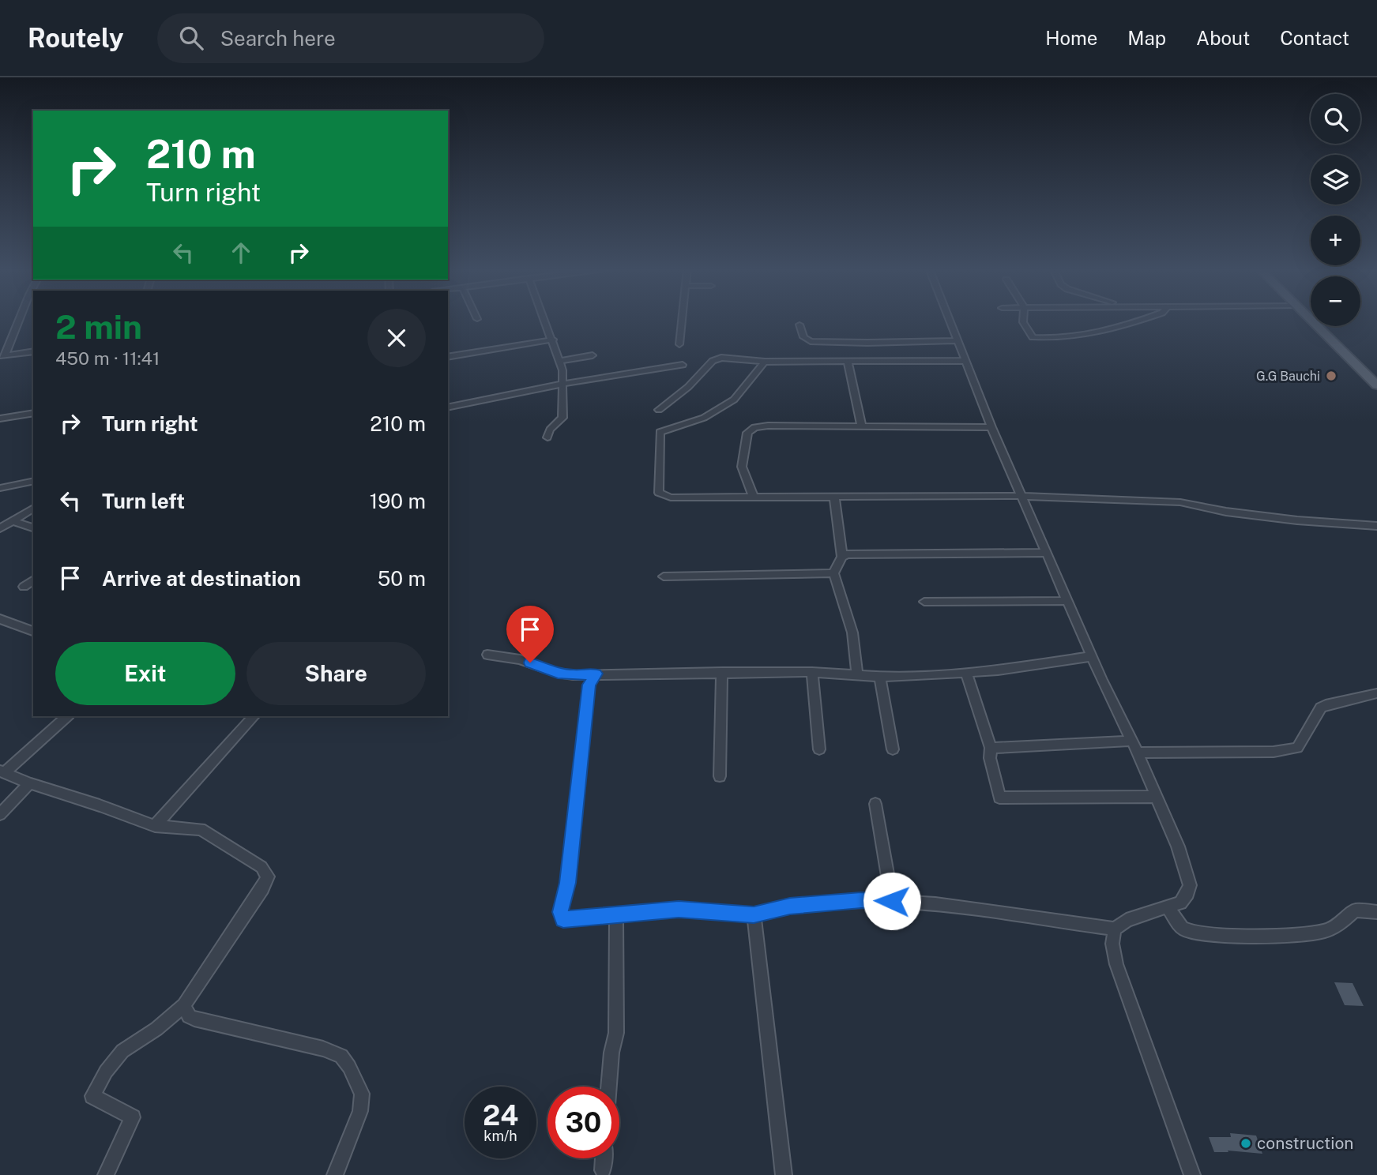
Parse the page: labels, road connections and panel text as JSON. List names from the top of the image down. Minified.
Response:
{"places":["G.G Bauchi","construction"],"page":{"header":"Routely","search":"Search here","nav":["Home","Map","About","Contact"],"map_buttons":["+","−"],"turn":["210 m","Turn right"],"heading":["2 min","450 m · 11:41"],"list":[{"name":"Turn right","value":"210 m"},{"name":"Turn left","value":"190 m"},{"name":"Arrive at destination","value":"50 m"}],"buttons":["Exit","Share"],"speed":"24 km/h","limit":"30"}}
